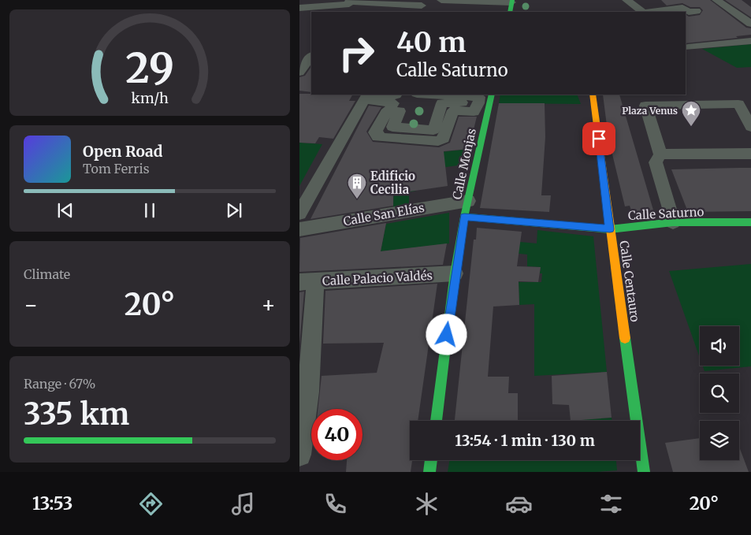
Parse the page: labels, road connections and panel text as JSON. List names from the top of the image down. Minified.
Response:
{"streets":{"street":["Calle Monjas","Calle Saturno","Calle San Elías","Calle Palacio Valdés","Calle Centauro"]},"crossings":[["Calle Monjas","Calle Saturno"],["Calle Monjas","Calle San Elías"],["Calle Monjas","Calle Palacio Valdés"],["Calle Saturno","Calle Centauro"]],"places":{"place":["Plaza Venus"],"building":["Edificio Cecilia"]},"page":{"turn":["40 m","Calle Saturno"],"song":["Open Road","Tom Ferris"],"tile":["Climate",["Range · 67%","335 km"]],"heat":["−","20°","+"],"limit":"40","trip":"13:54 · 1 min · 130 m","tabs":["13:53","20°"],"gauge":["29","km/h"]}}
